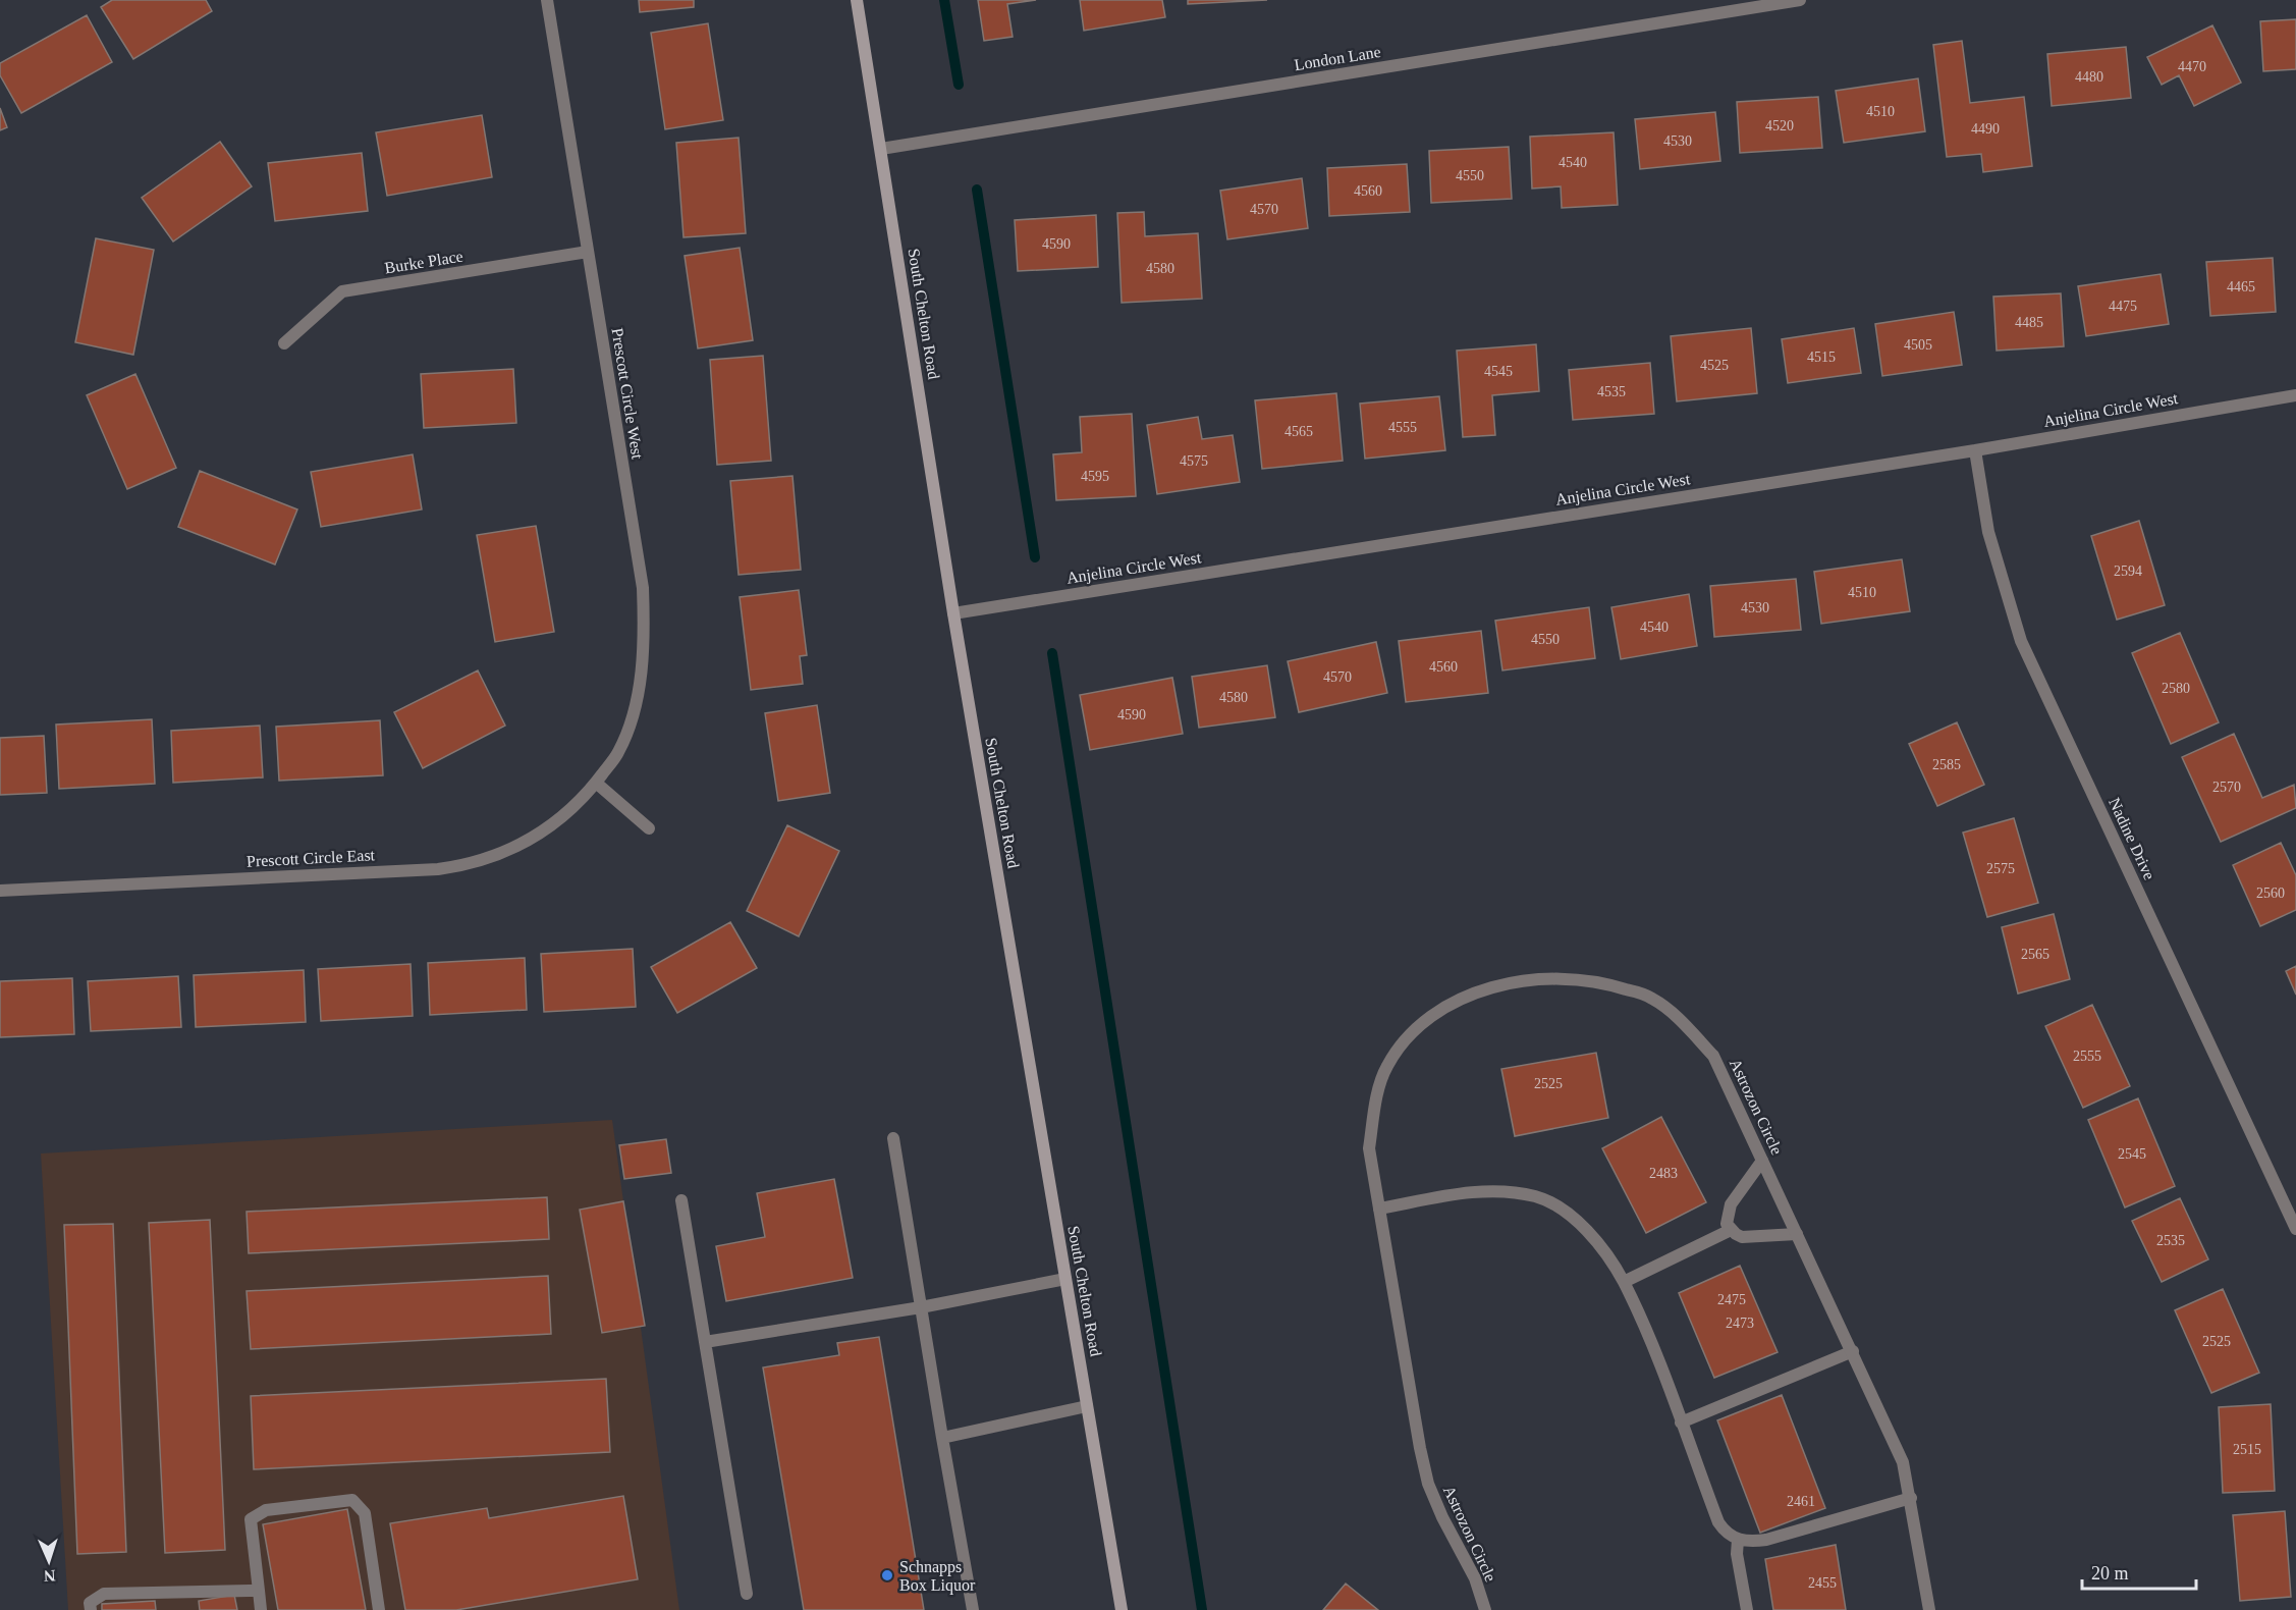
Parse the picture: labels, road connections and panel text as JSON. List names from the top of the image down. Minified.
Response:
{"streets":{"main road":["South Chelton Road"],"street":["London Lane","Burke Place","Prescott Circle West","Anjelina Circle West","Nadine Drive","Prescott Circle East","Astrozon Circle"]},"crossings":[["London Lane","South Chelton Road"],["Burke Place","Prescott Circle West"],["South Chelton Road","Anjelina Circle West"],["Prescott Circle West","Prescott Circle East"],["Anjelina Circle West","Nadine Drive"]],"places":["Schnapps Box Liquor"],"house_numbers":["4470","4480","4510","4520","4490","4530","4540","4550","4560","4570","4590","4580","4465","4475","4485","4505","4515","4525","4545","4535","4555","4565","4575","4595","2594","4510","4530","4540","4550","4560","4570","2580","4580","4590","2585","2570","2575","2560","2565","2555","2525","2545","2483","2535","2475","2473","2525","2515","2461","2455"],"scale_bar":"20 m","north":"bottom"}
